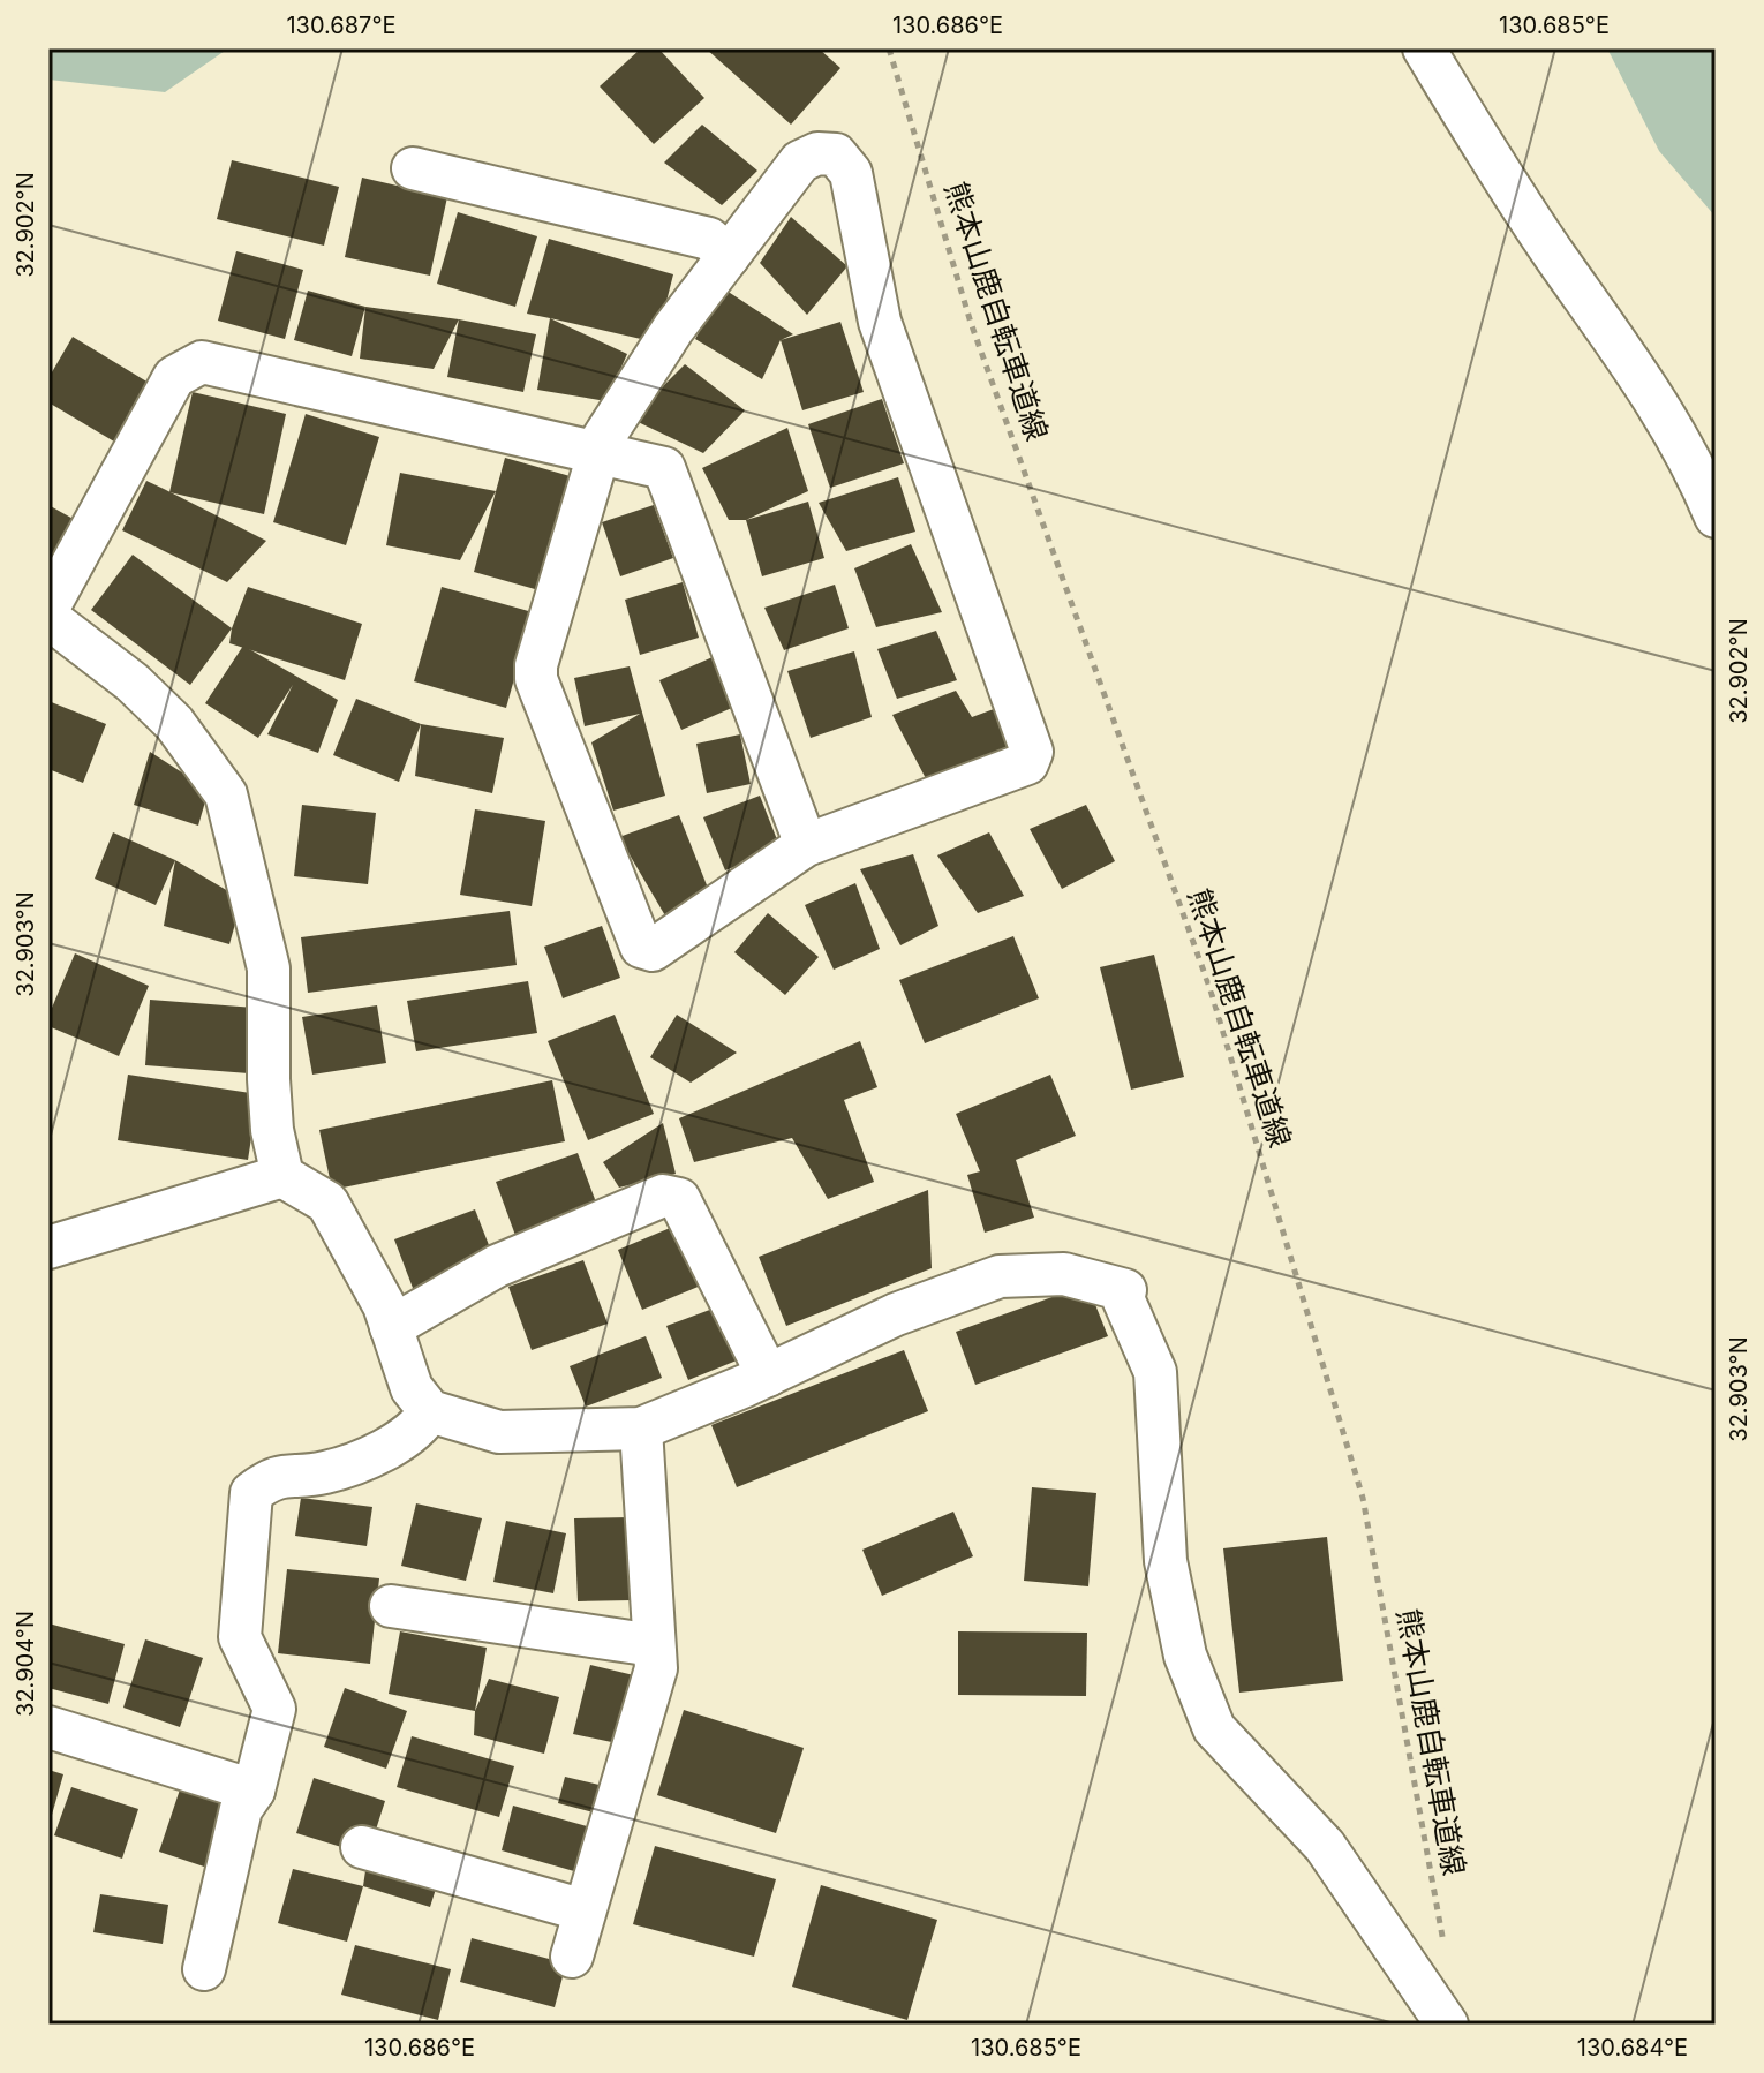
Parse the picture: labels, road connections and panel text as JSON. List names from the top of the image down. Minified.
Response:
{"streets":{"path":["熊本山鹿自転車道線"]},"coordinates":["130.687°E","130.686°E","130.685°E","32.902°N","32.903°N","32.904°N","130.684°E"]}
